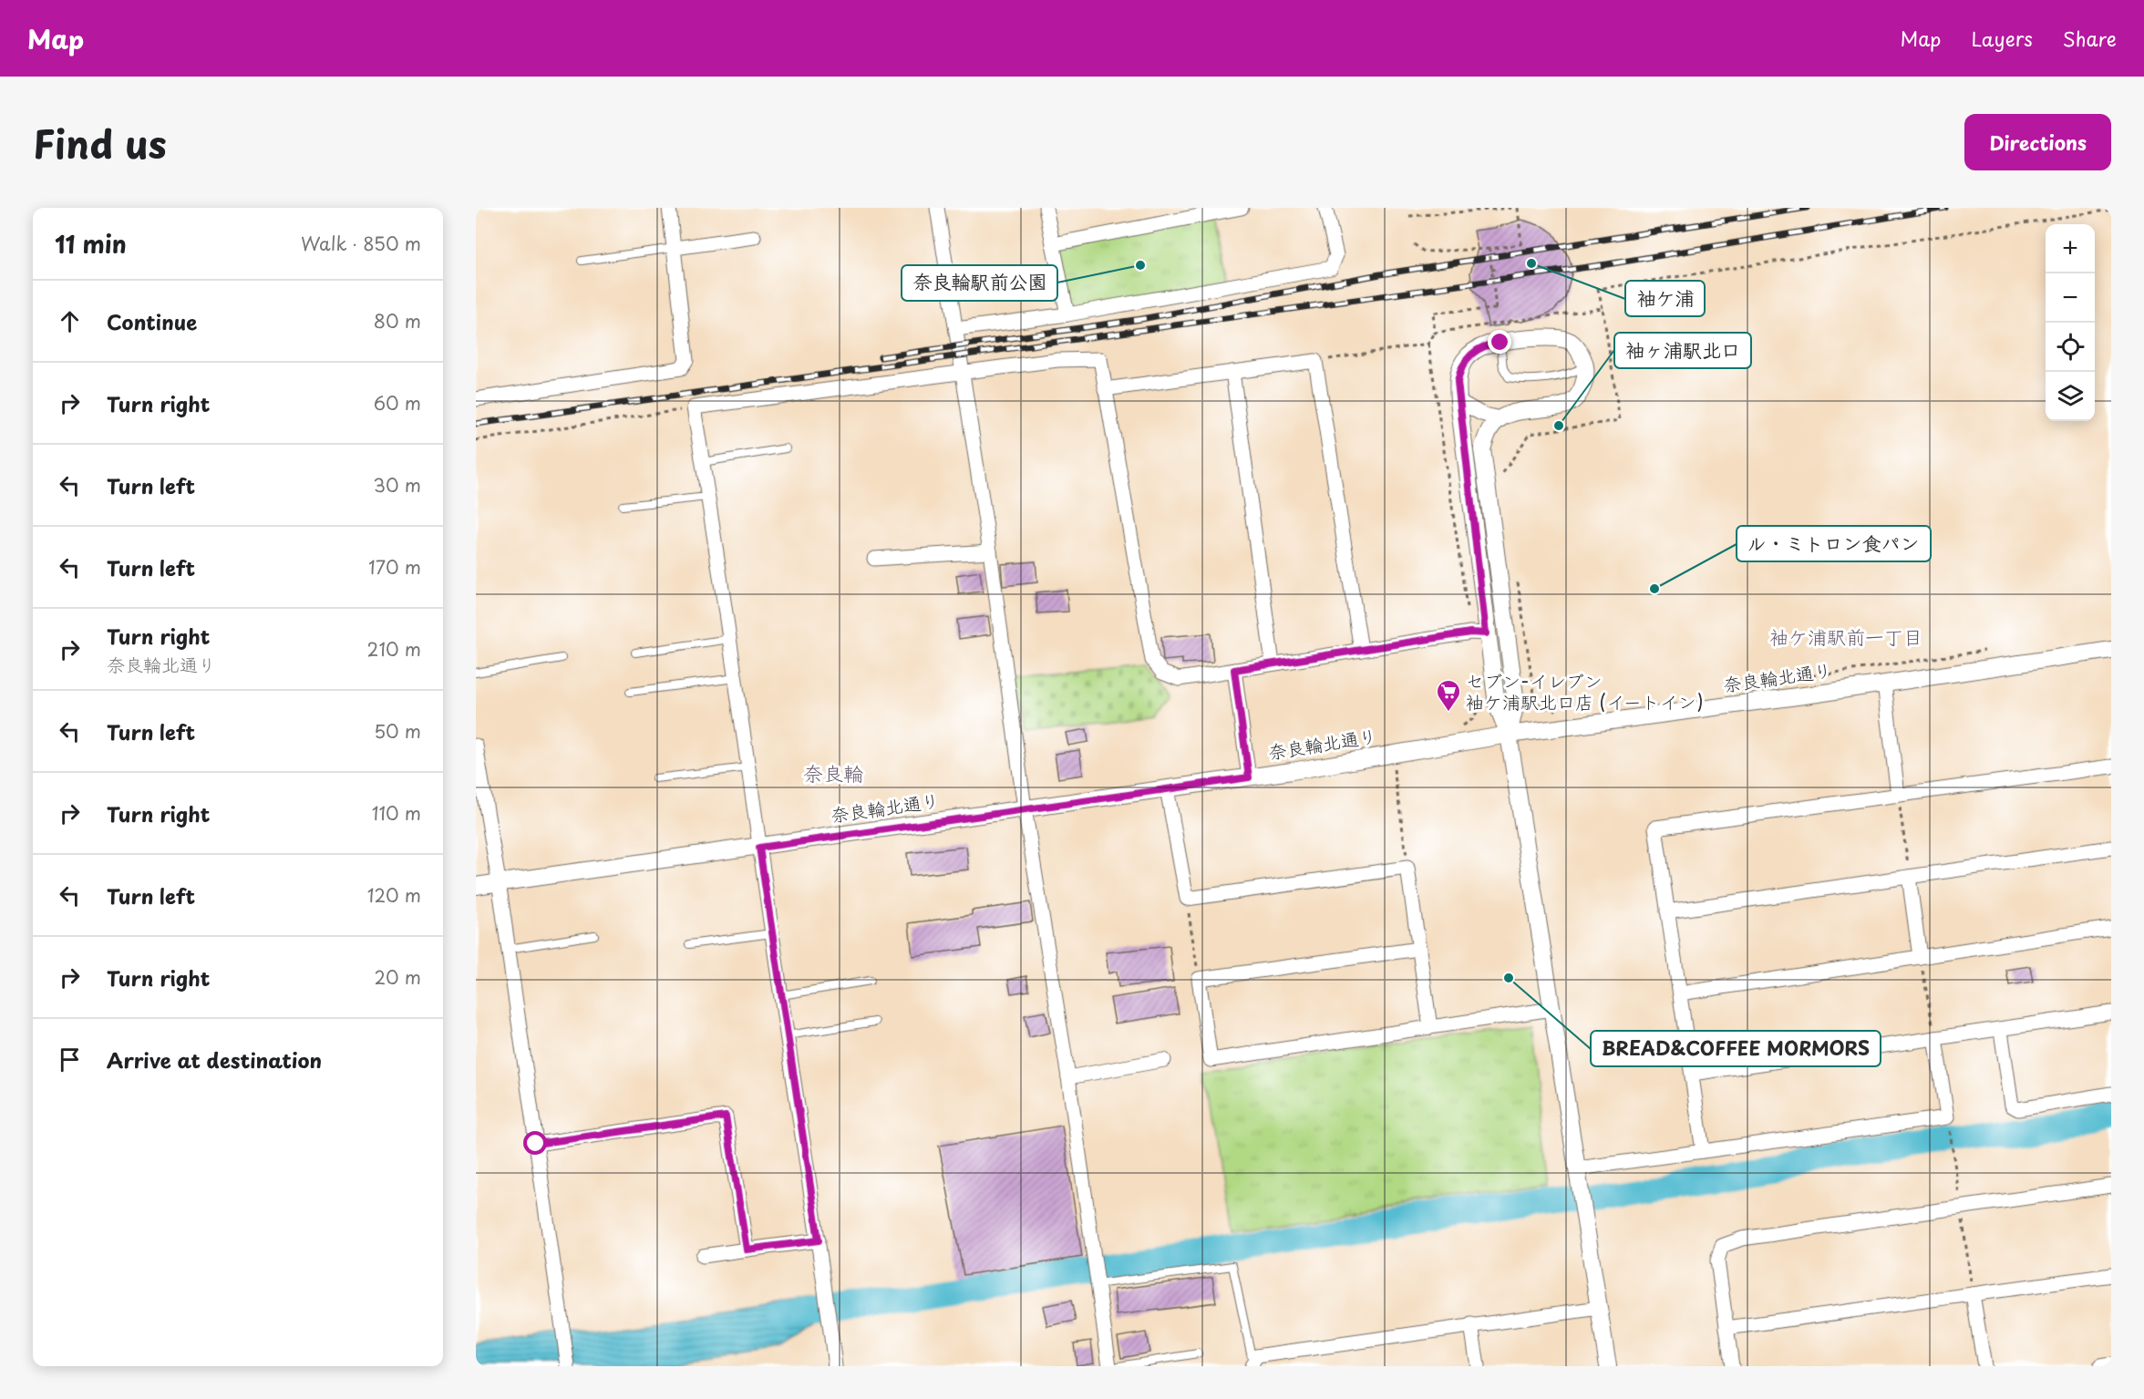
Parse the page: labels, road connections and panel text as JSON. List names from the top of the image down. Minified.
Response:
{"streets":{"street":["奈良輪北通り"]},"districts":["袖ケ浦駅前一丁目","奈良輪"],"places":{"other":["袖ケ浦","奈良輪駅前公園","袖ヶ浦駅北口","ル・ミトロン食パン","BREAD&COFFEE MORMORS"],"supermarket":["セブン-イレブン 袖ケ浦駅北口店 (イートイン)"]},"page":{"header":"Map","nav":["Map","Layers","Share"],"title":"Find us","buttons":"Directions","heading":["11 min","Walk · 850 m"],"map_buttons":["+","−"],"list":[["Continue","80 m"],["Turn right","60 m"],["Turn left","30 m"],["Turn left","170 m"],["Turn right","奈良輪北通り","210 m"],["Turn left","50 m"],["Turn right","110 m"],["Turn left","120 m"],["Turn right","20 m"],"Arrive at destination"]}}
